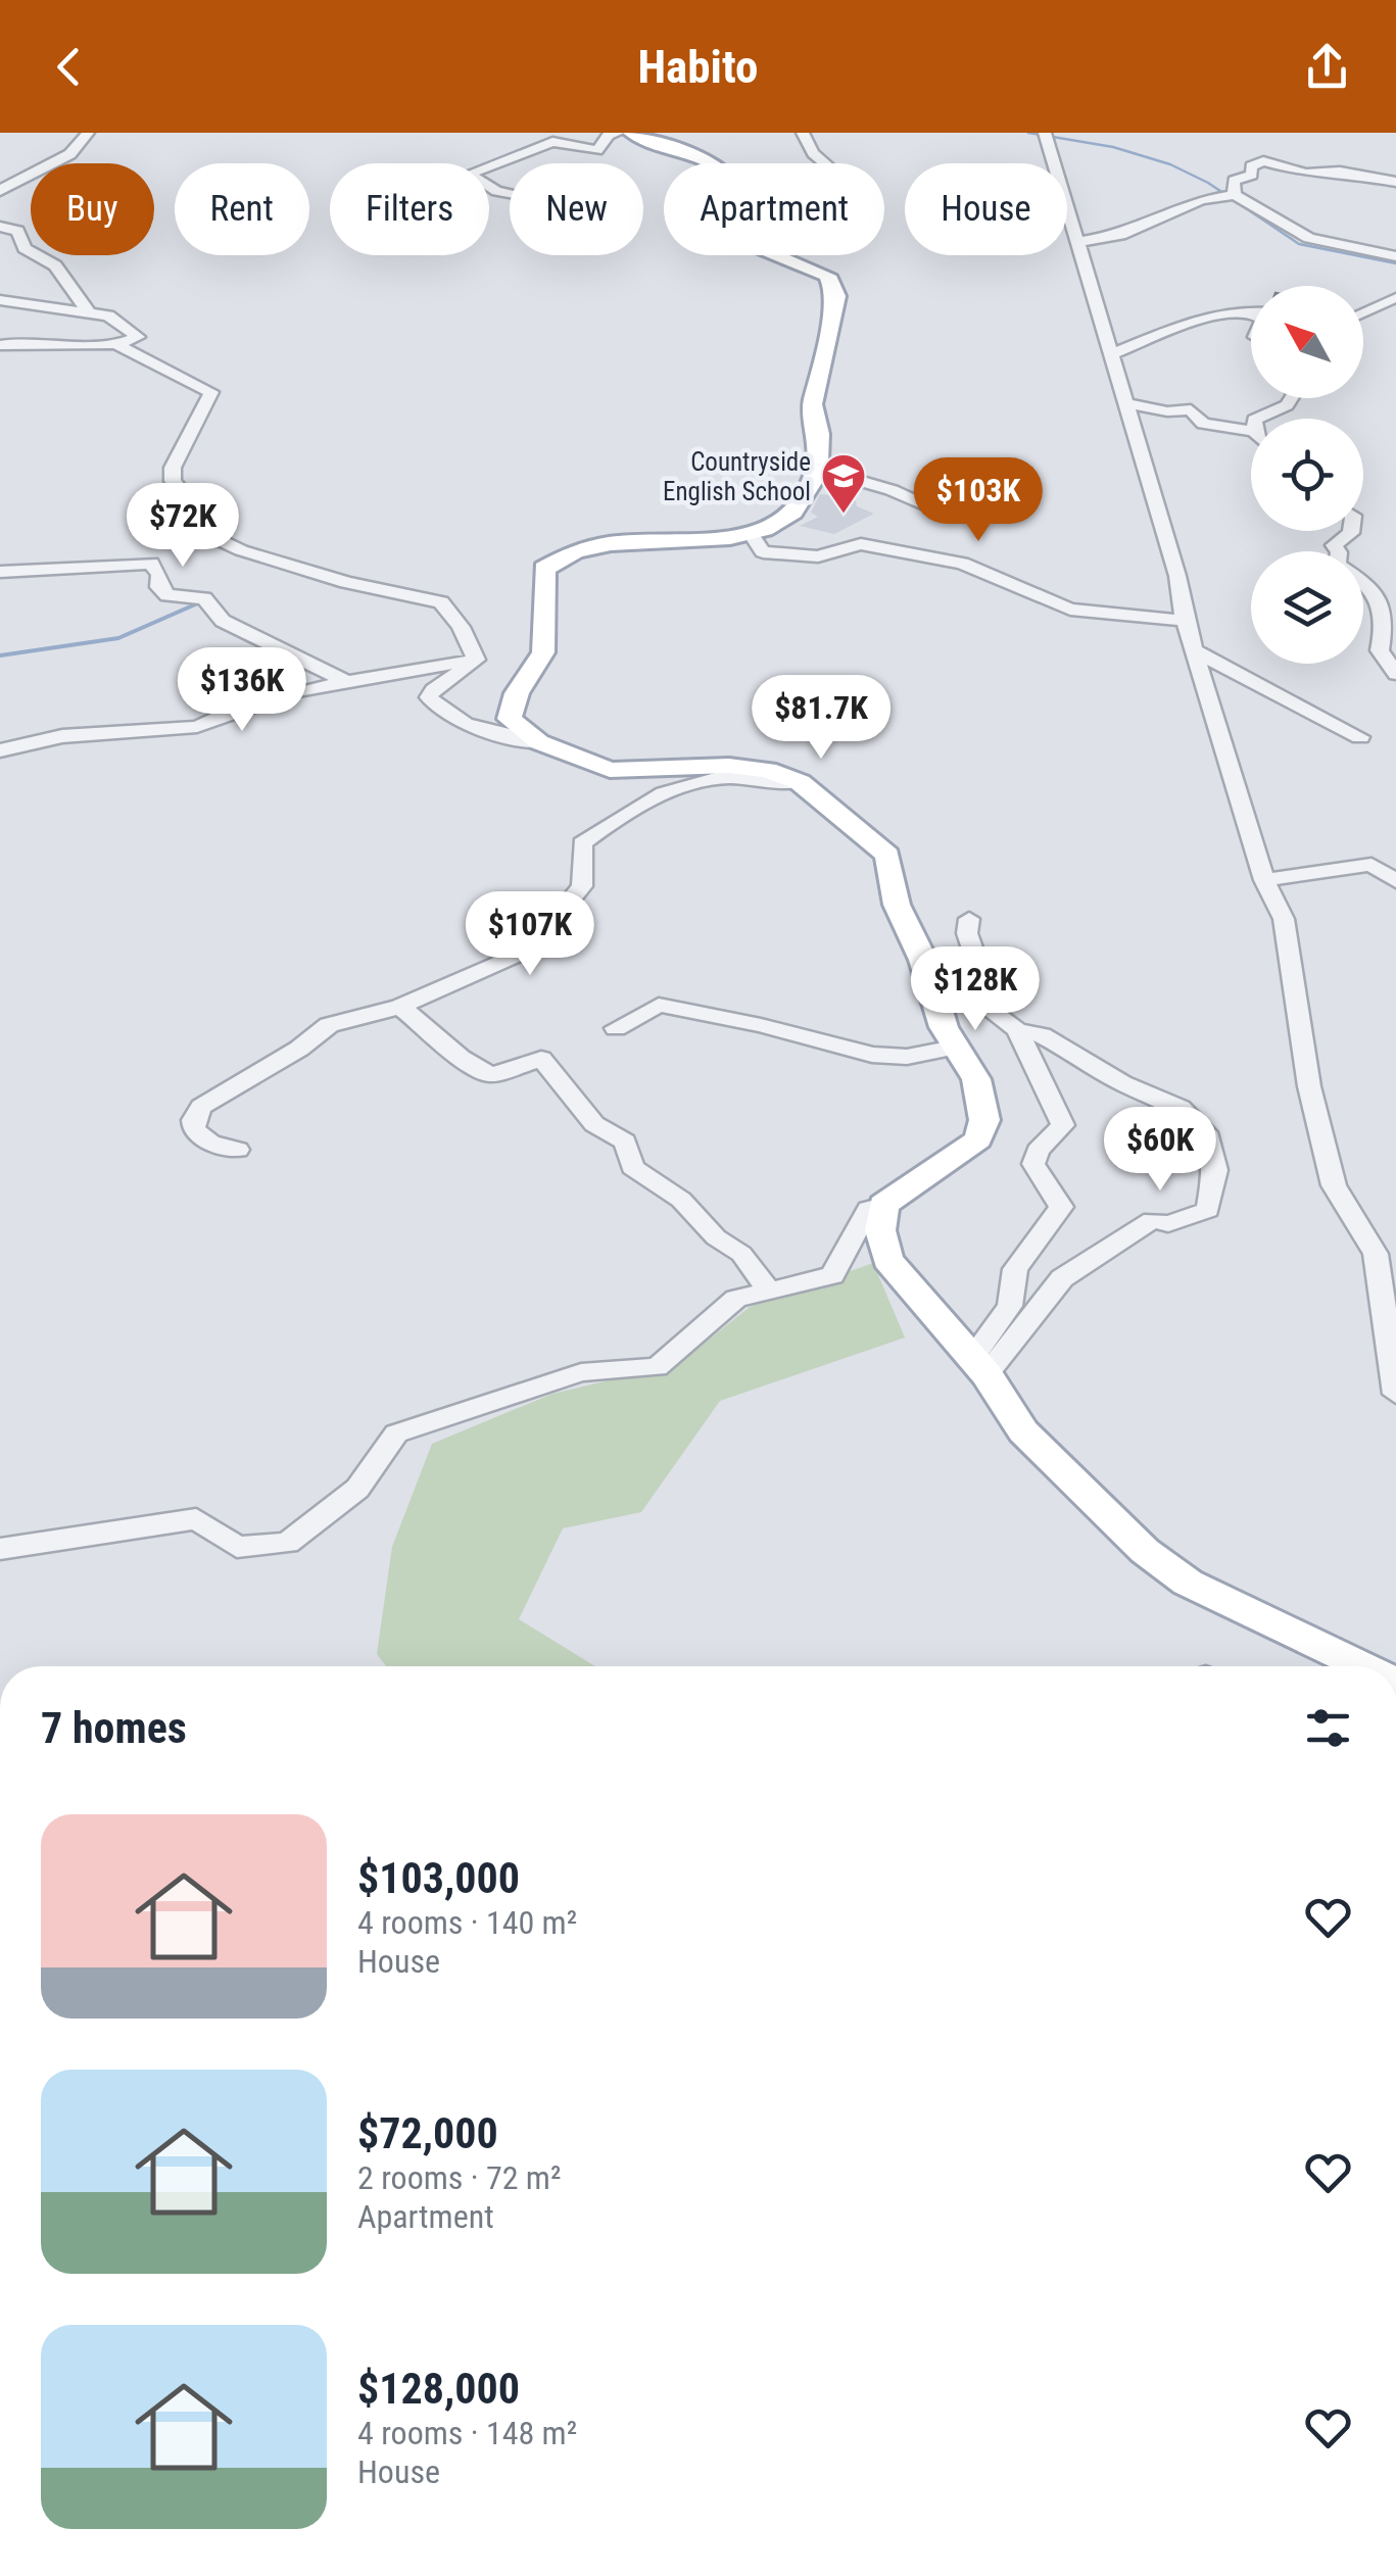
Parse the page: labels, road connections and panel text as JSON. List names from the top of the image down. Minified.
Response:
{"places":{"school or university":["Countryside English School"]},"north":"top left","page":{"header":"Habito","chip":["Buy","Rent","Filters","New","Apartment","House"],"price":["$103K","$72K","$136K","$81.7K","$107K","$128K","$60K"],"heading":"7 homes","list":[{"name":"$103,000","note":"4 rooms · 140 m² · House"},{"name":"$72,000","note":"2 rooms · 72 m² · Apartment"},{"name":"$128,000","note":"4 rooms · 148 m² · House"}]}}
